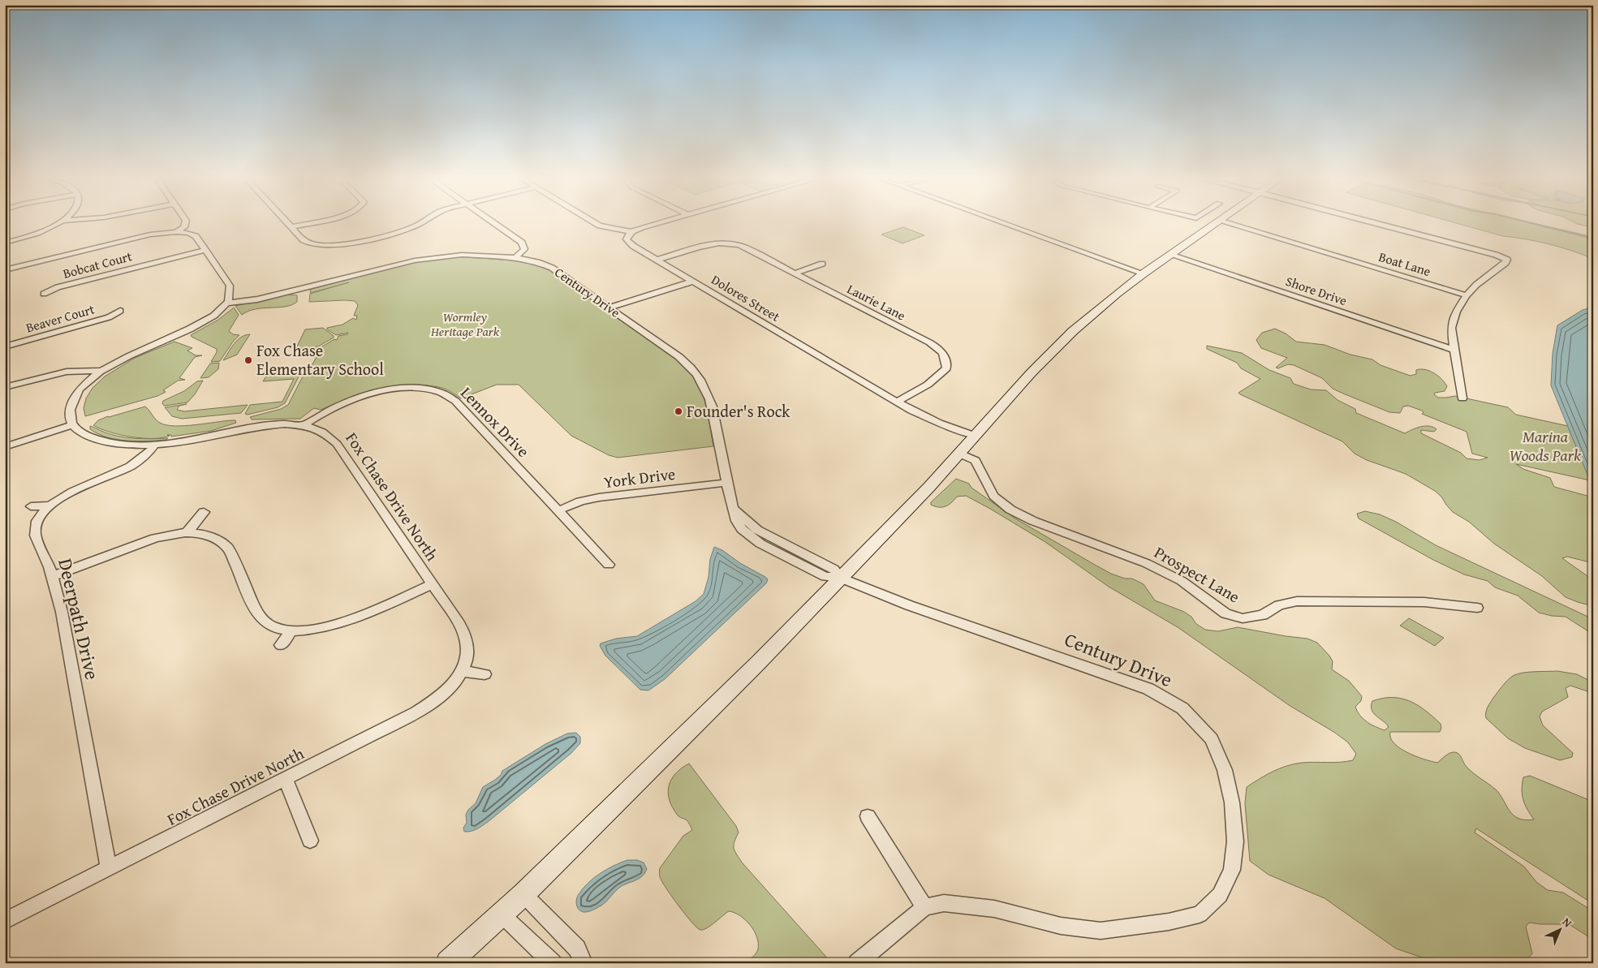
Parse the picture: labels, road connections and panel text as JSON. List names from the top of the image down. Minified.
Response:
{"streets":{"street":["Boat Lane","Bobcat Court","Shore Drive","Century Drive","Dolores Street","Laurie Lane","Beaver Court","Lennox Drive","York Drive","Fox Chase Drive North","Prospect Lane","Deerpath Drive"]},"crossings":[["Century Drive","York Drive"],["Dolores Street","Laurie Lane"],["Lennox Drive","York Drive"],["Lennox Drive","Fox Chase Drive North"],["Fox Chase Drive North","Deerpath Drive"]],"parks":["Wormley Heritage Park","Marina Woods Park"],"places":["Fox Chase Elementary School","Founder's Rock"],"north":"top right"}
